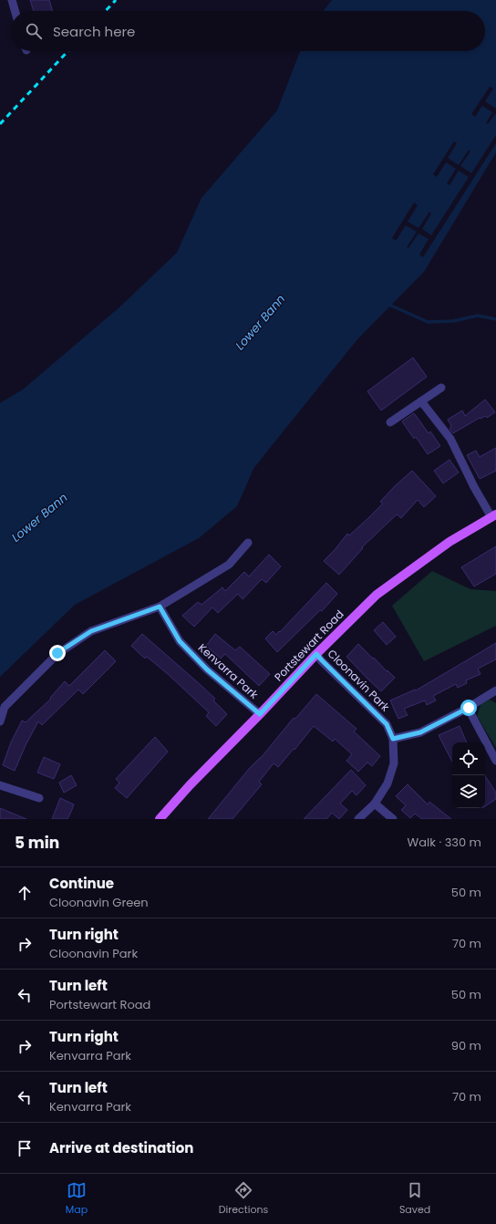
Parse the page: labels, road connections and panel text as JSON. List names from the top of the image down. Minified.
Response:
{"streets":{"main road":["Portstewart Road"],"street":["Kenvarra Park","Cloonavin Park"]},"crossings":[["Portstewart Road","Kenvarra Park"],["Portstewart Road","Cloonavin Park"]],"water":["Lower Bann"],"page":{"search":"Search here","heading":["5 min","Walk · 330 m"],"list":[["Continue","Cloonavin Green","50 m"],["Turn right","Cloonavin Park","70 m"],["Turn left","Portstewart Road","50 m"],["Turn right","Kenvarra Park","90 m"],["Turn left","Kenvarra Park","70 m"],"Arrive at destination"],"nav":["Map","Directions","Saved"]}}
